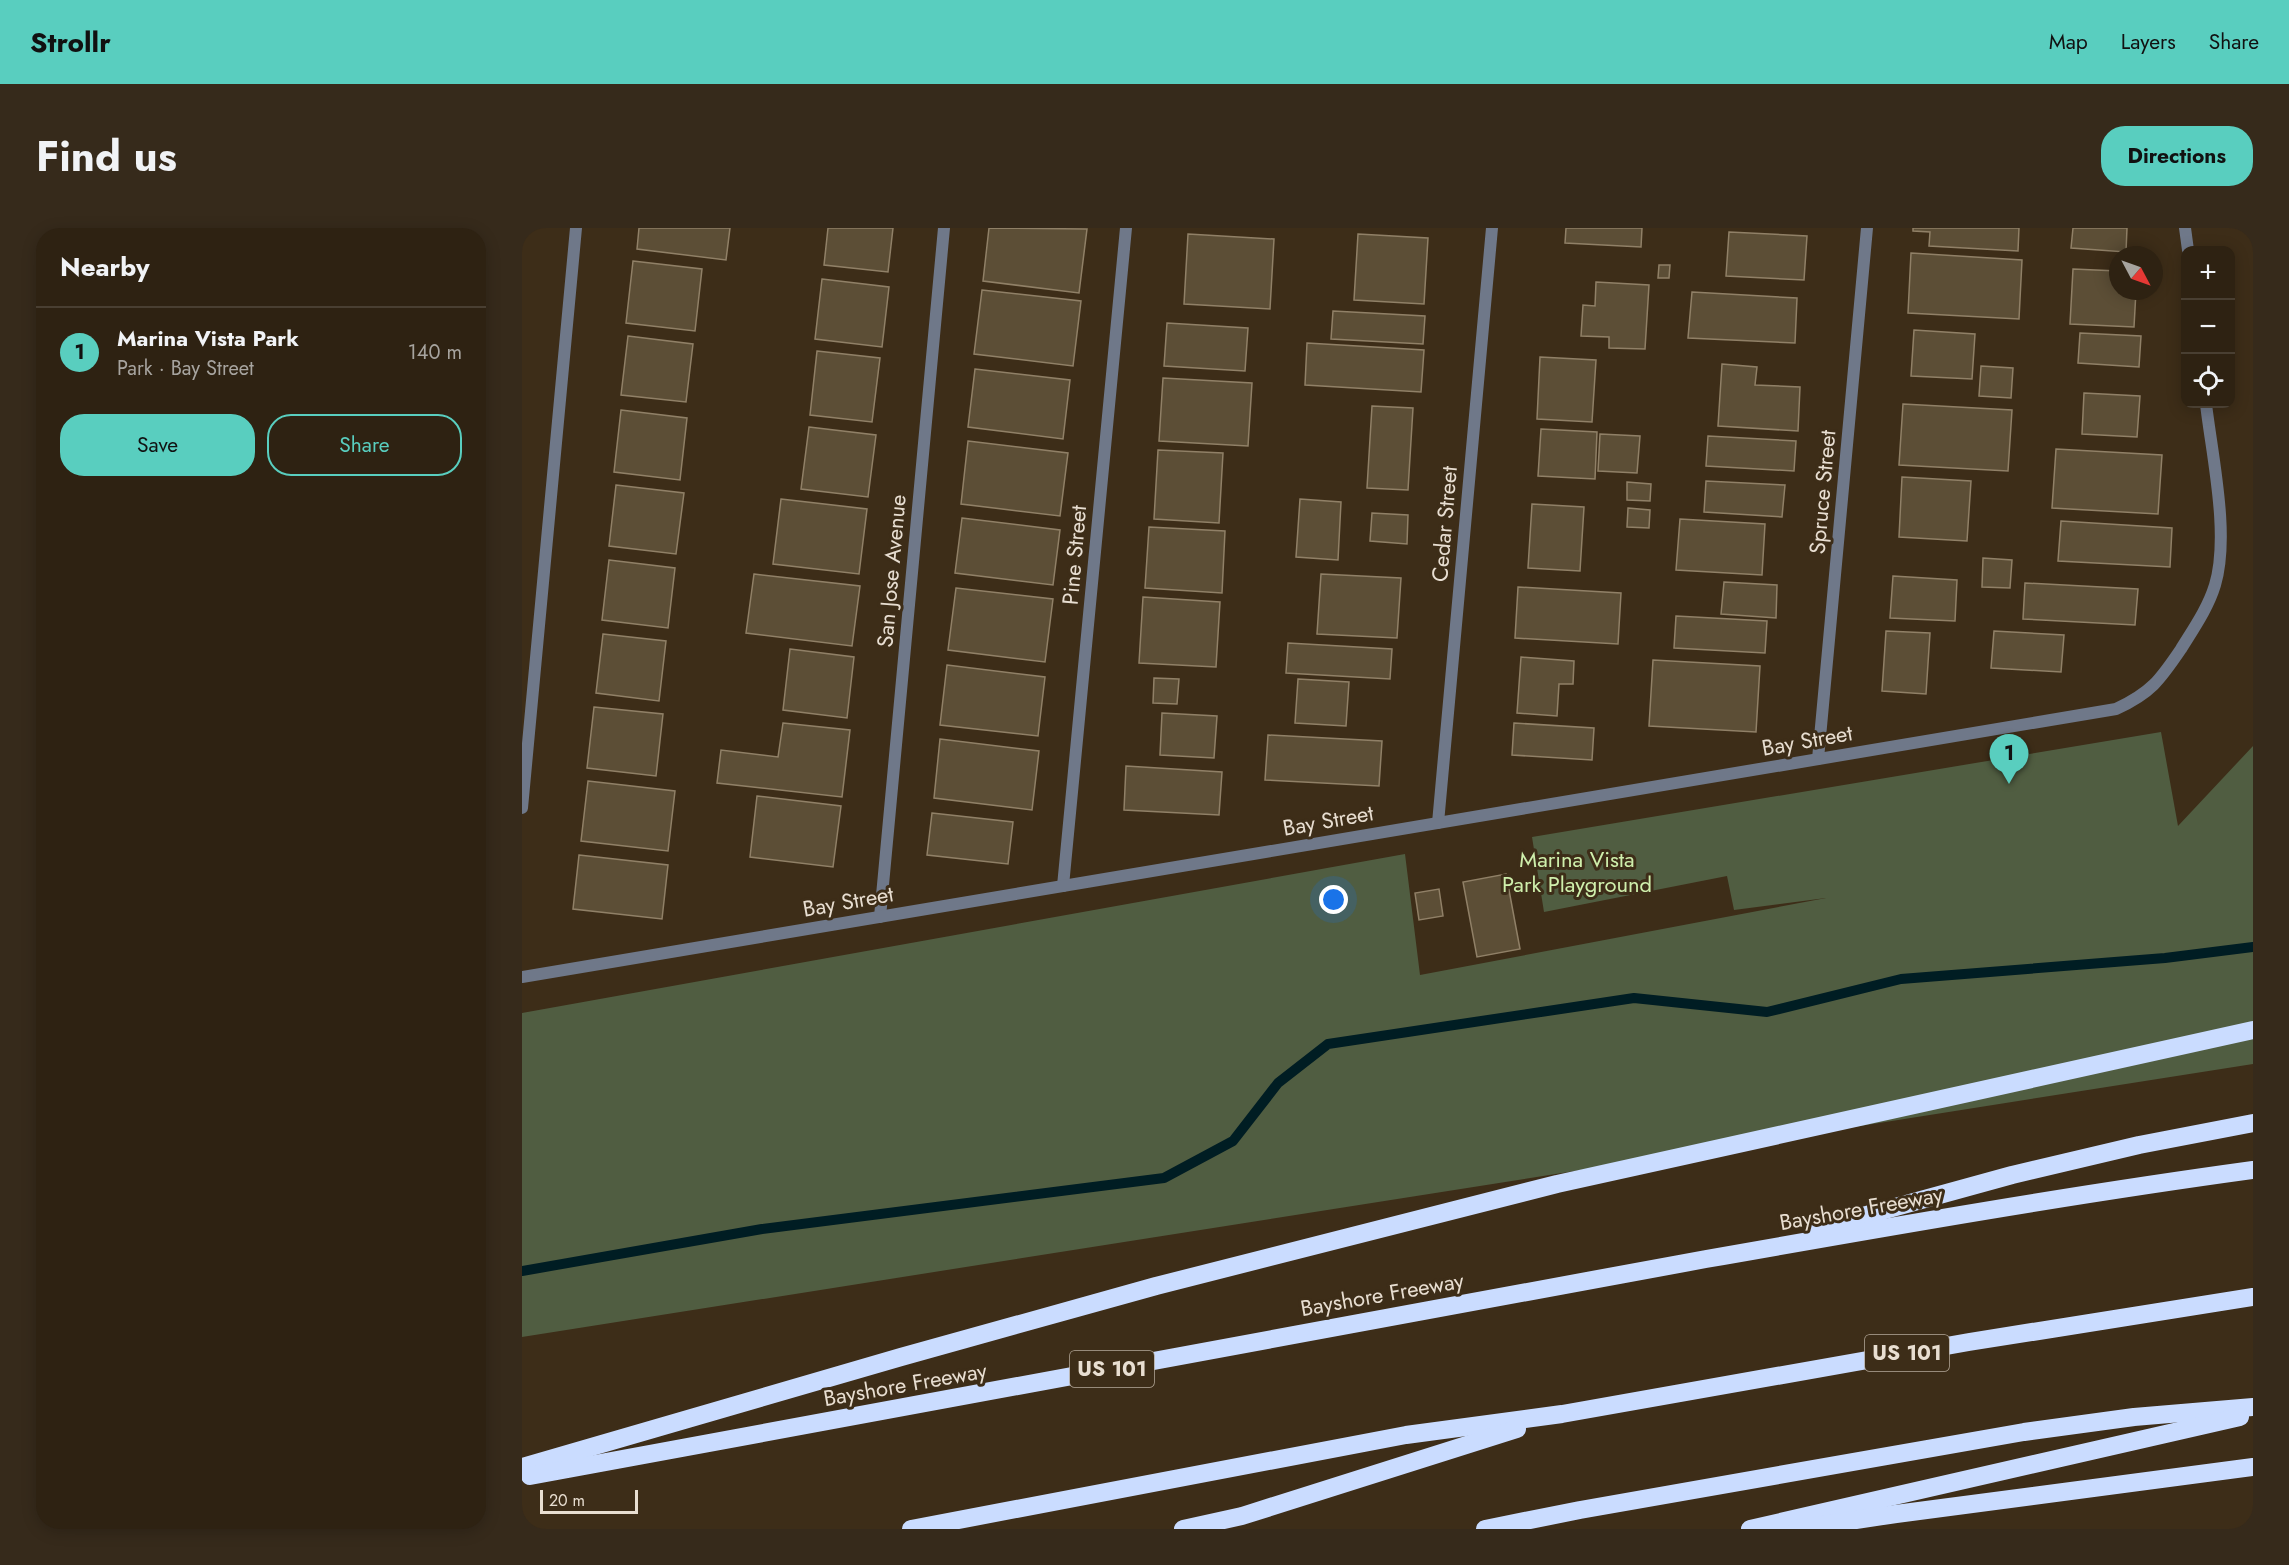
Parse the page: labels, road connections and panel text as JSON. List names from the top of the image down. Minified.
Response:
{"streets":{"highway":["Bayshore Freeway","US 101"],"street":["Spruce Street","Cedar Street","Pine Street","San Jose Avenue","Bay Street"]},"crossings":[["Spruce Street","Bay Street"],["Cedar Street","Bay Street"],["Pine Street","Bay Street"],["San Jose Avenue","Bay Street"]],"parks":["Marina Vista Park Playground"],"scale_bar":"20 m","north":"bottom right","page":{"header":"Strollr","nav":["Map","Layers","Share"],"title":"Find us","buttons":["Directions",["Save","Share"]],"heading":"Nearby","map_buttons":["+","−"],"list":[{"mark":"1","name":"Marina Vista Park","note":"Park · Bay Street","value":"140 m"}],"pins":"1","scale":"20 m"}}
